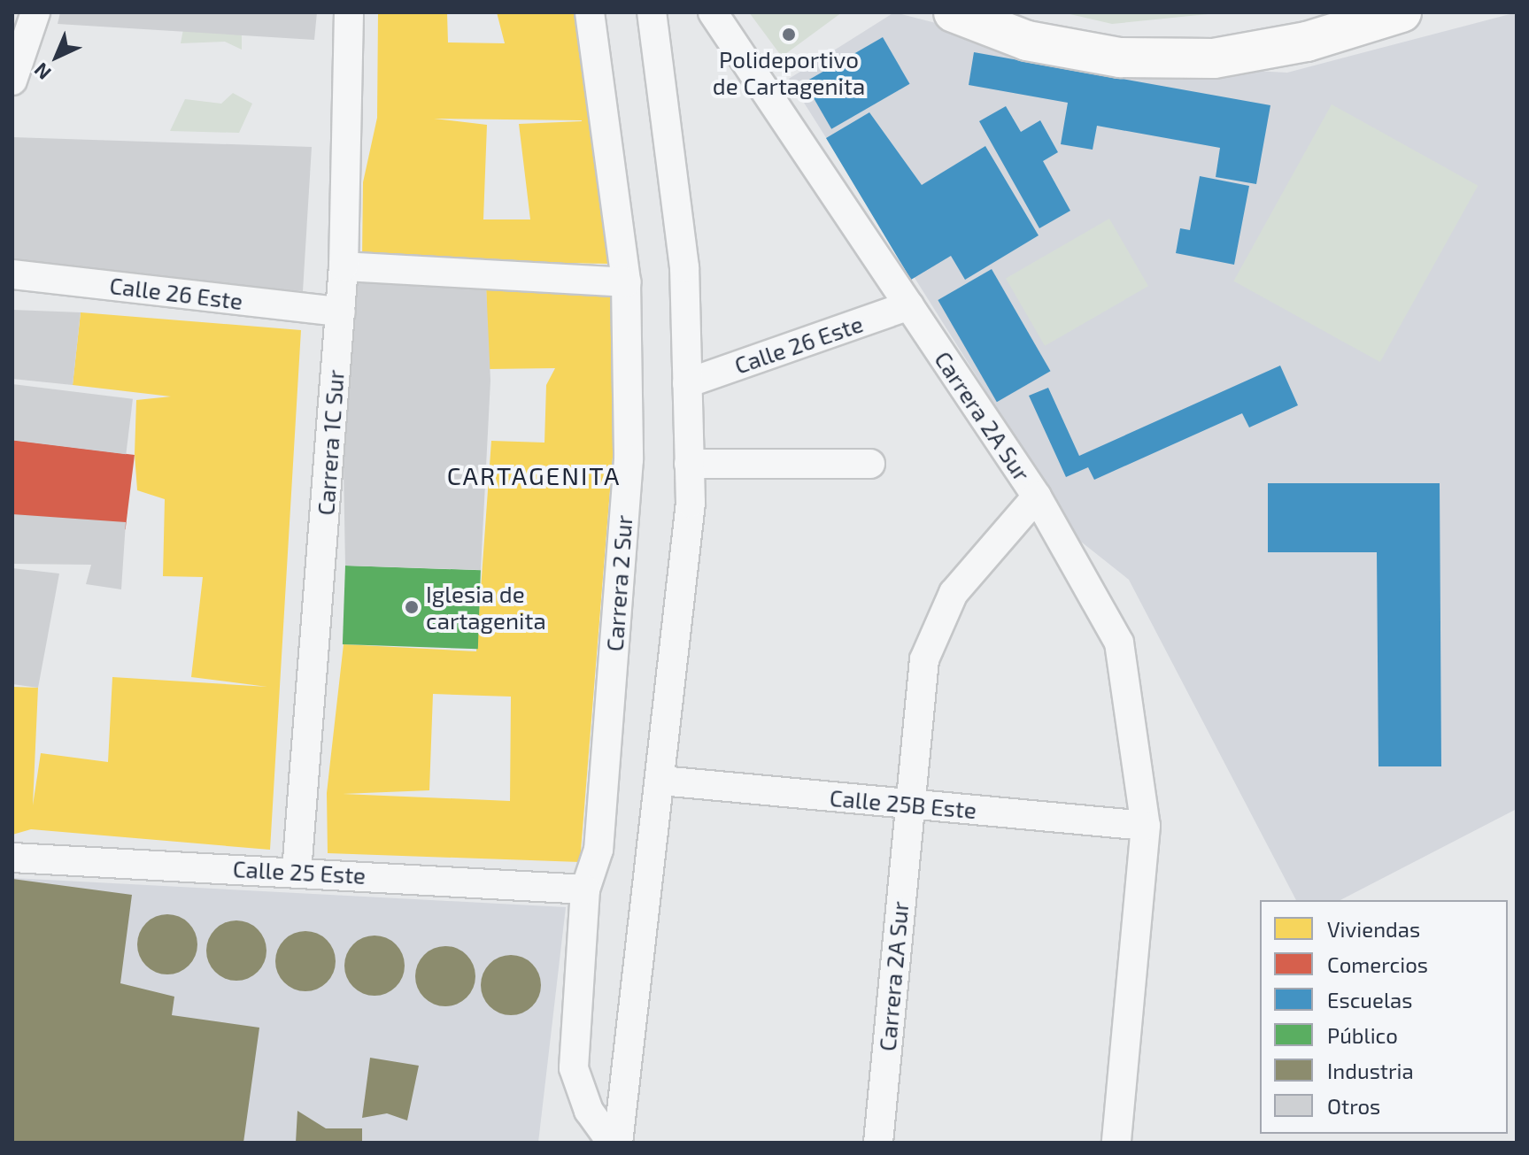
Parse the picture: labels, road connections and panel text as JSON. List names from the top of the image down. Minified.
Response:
{"streets":{"street":["Calle 26 Este","Carrera 2A Sur","Carrera 1C Sur","Carrera 2 Sur","Calle 25B Este","Calle 25 Este"]},"crossings":[["Calle 26 Este","Carrera 2A Sur"],["Calle 26 Este","Carrera 1C Sur"],["Carrera 2A Sur","Calle 25B Este"],["Carrera 1C Sur","Calle 25 Este"],["Carrera 2 Sur","Calle 25 Este"]],"districts":["CARTAGENITA"],"places":["Polideportivo de Cartagenita","Iglesia de cartagenita"],"legend":["Viviendas","Comercios","Escuelas","Público","Industria","Otros"],"north":"bottom left"}
